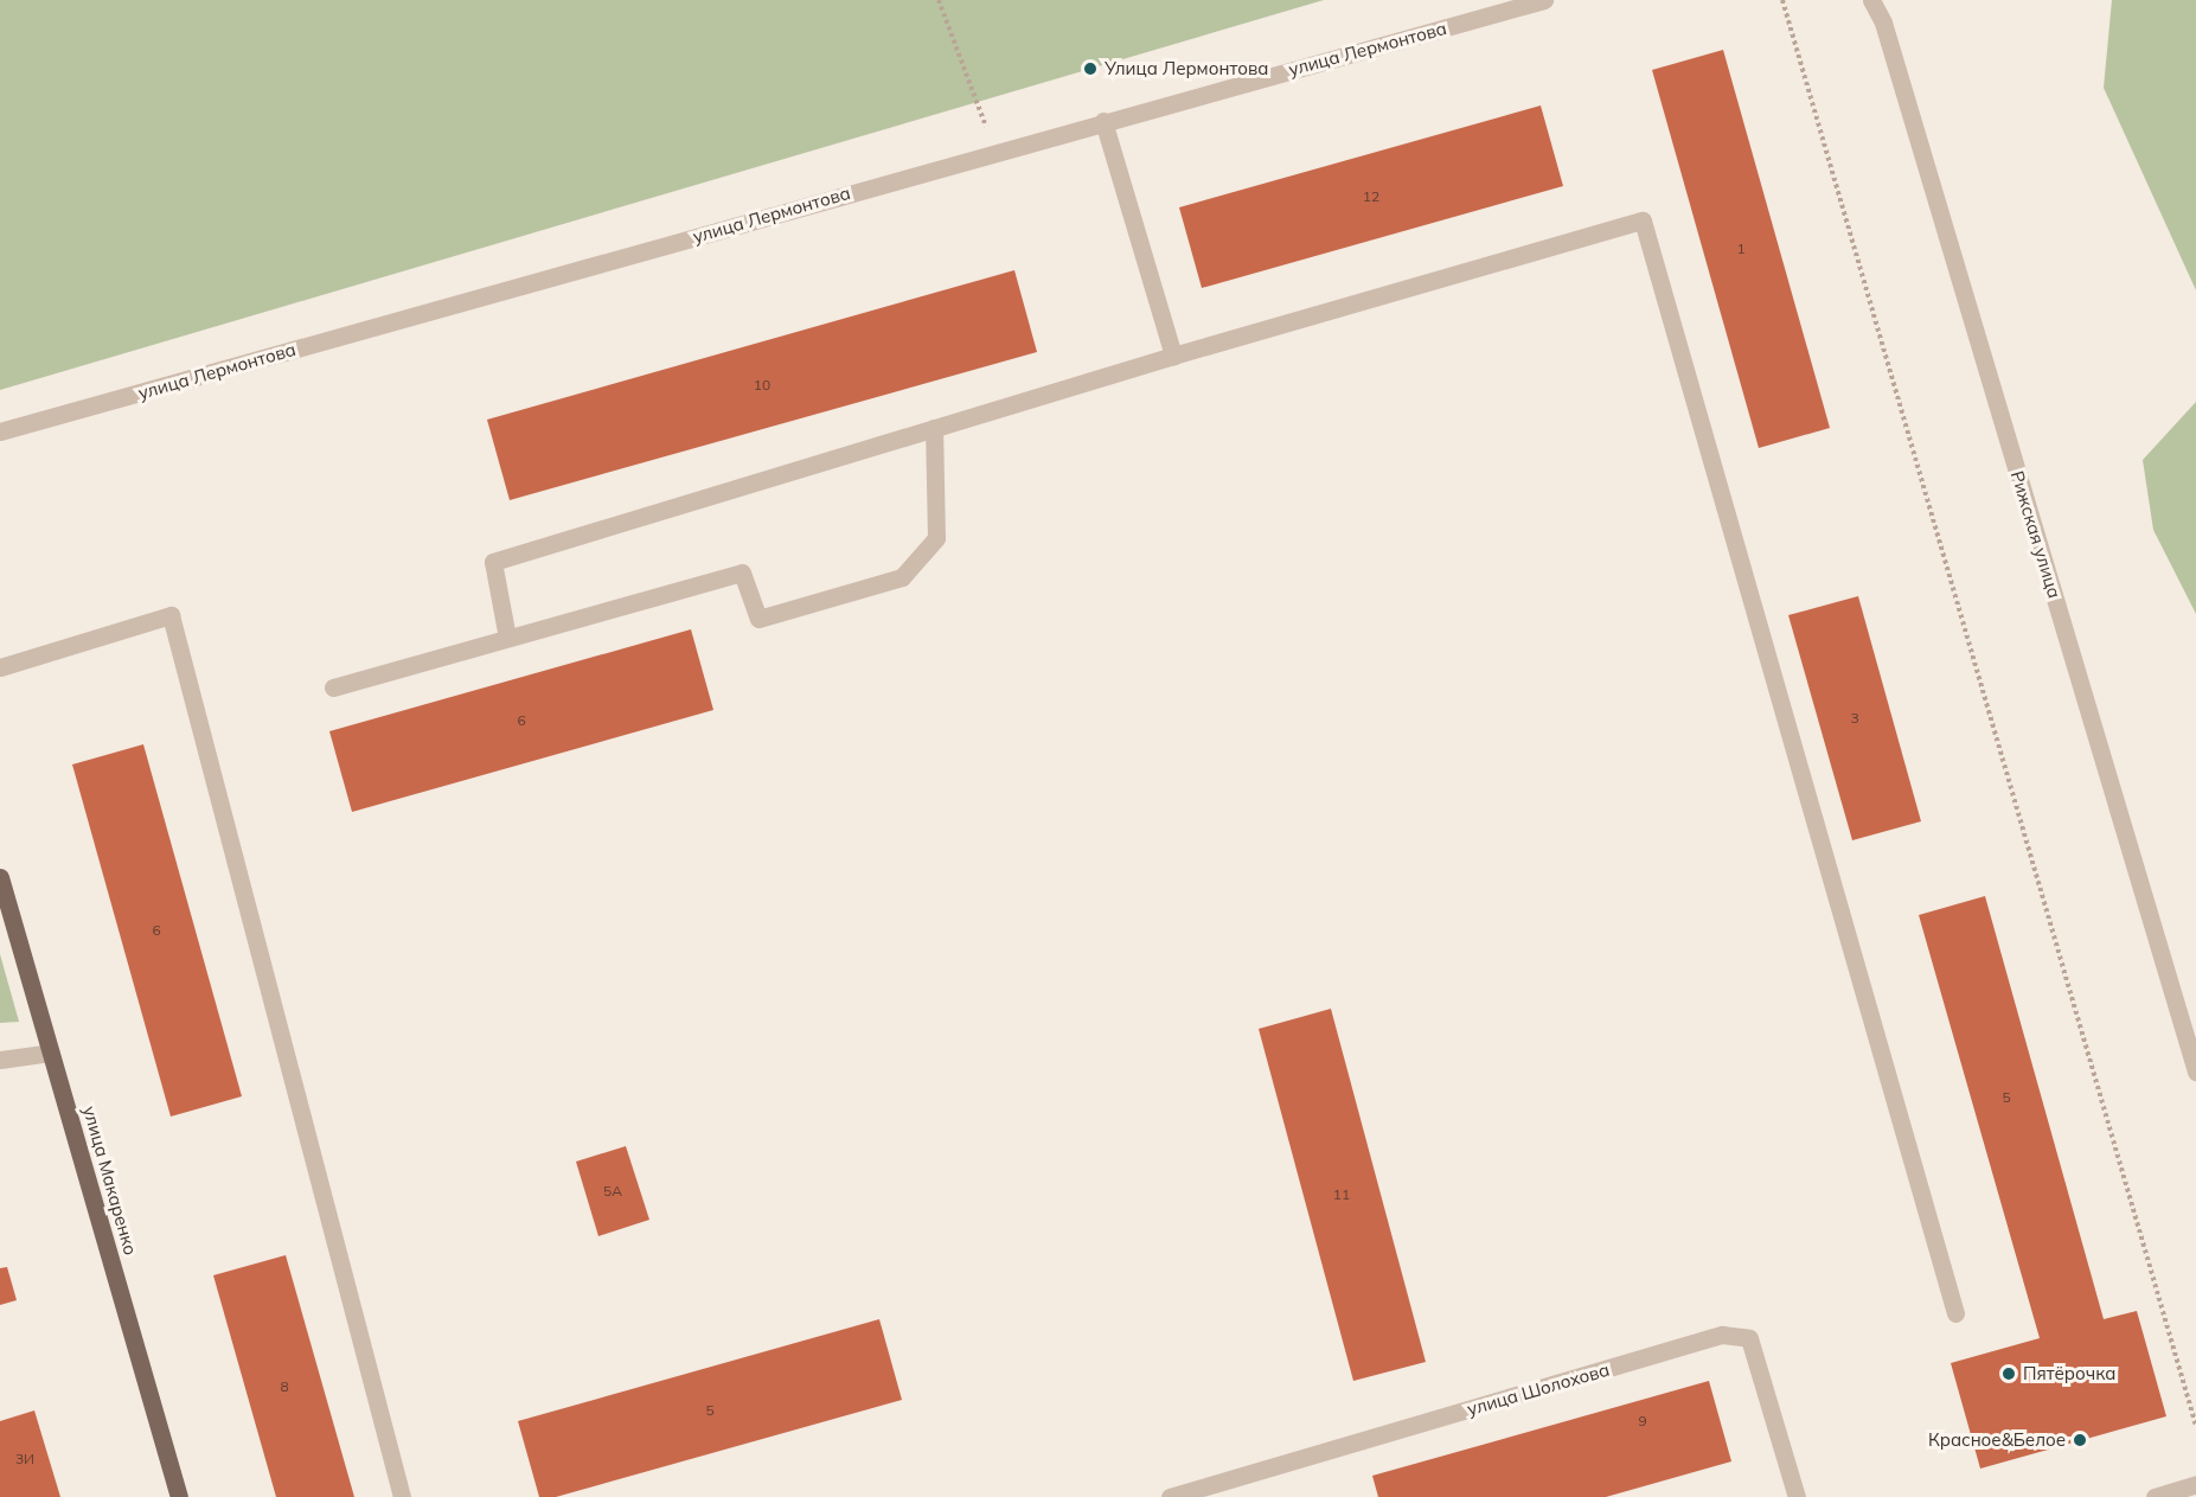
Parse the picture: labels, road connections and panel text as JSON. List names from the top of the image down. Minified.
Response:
{"streets":{"main road":["улица Макаренко"],"street":["улица Лермонтова","Рижская улица","улица Шолохова"]},"places":["Улица Лермонтова","Пятёрочка","Красное&Белое"],"house_numbers":["12","1","10","3","6","6","5","5А","11","8","5","9","3И"]}
